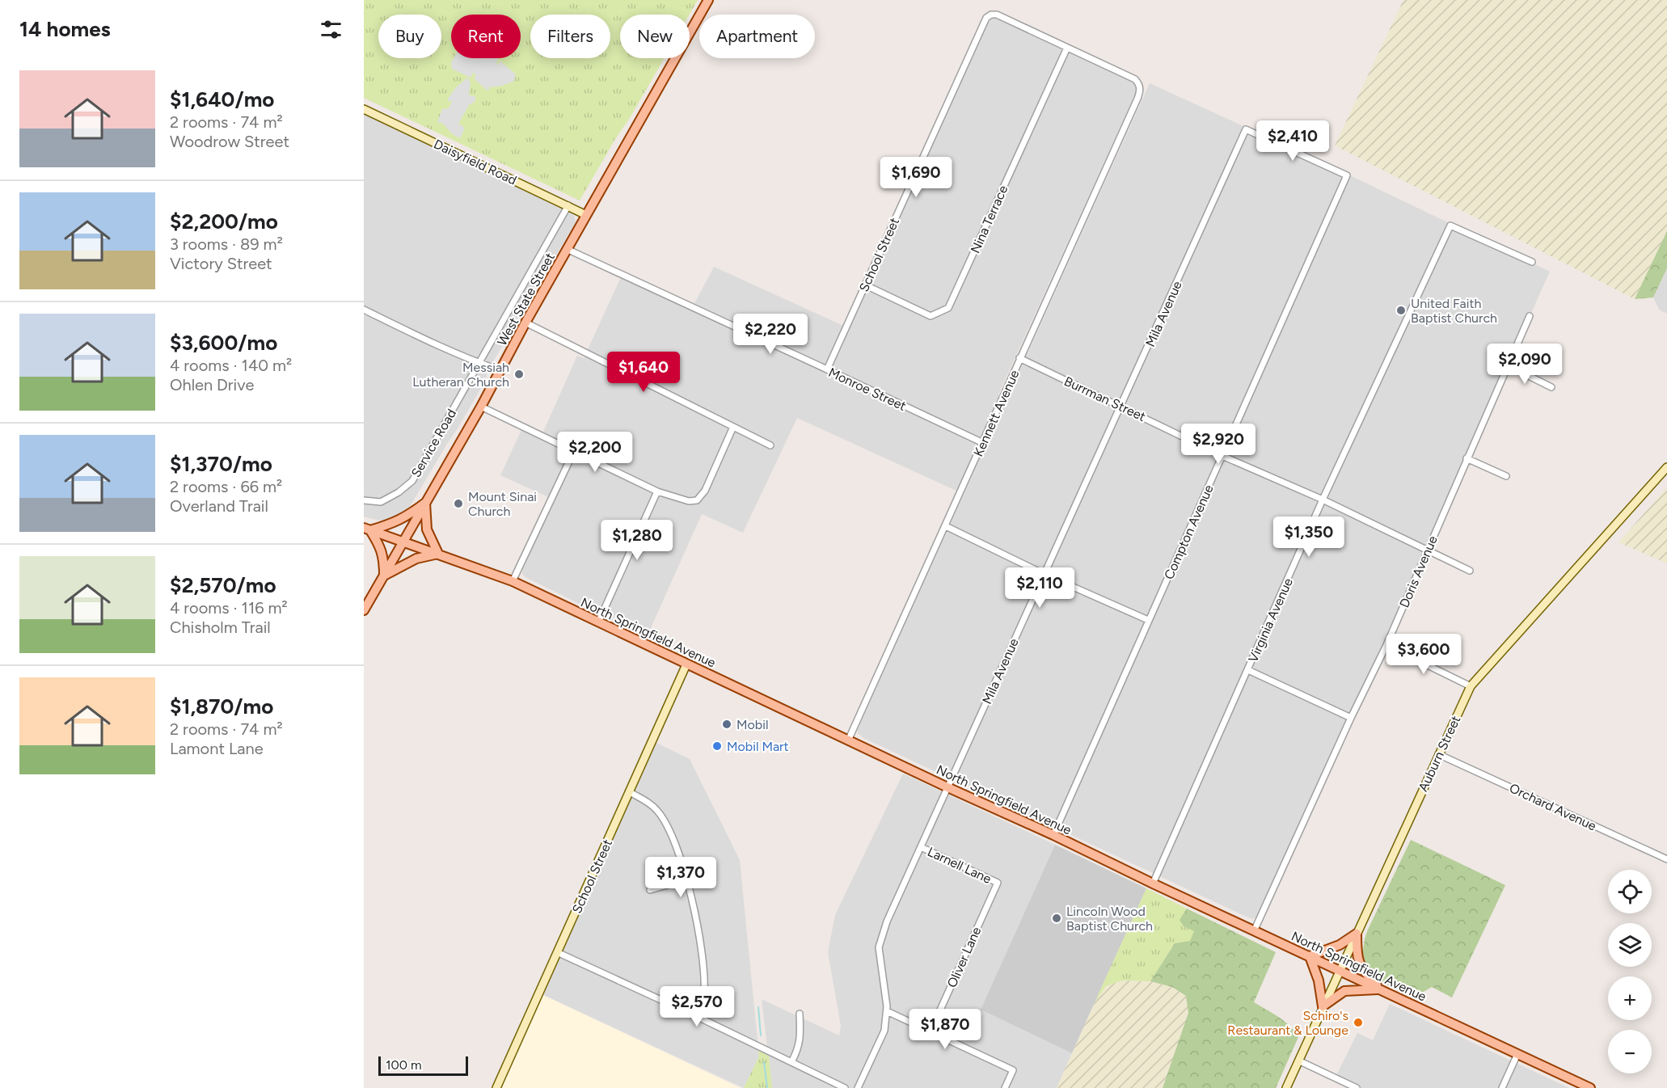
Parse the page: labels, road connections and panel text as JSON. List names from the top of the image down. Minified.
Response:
{"streets":{"main road":["Daisyfield Road","School Street","West State Street","North Springfield Avenue","Auburn Street"],"street":["Nina Terrace","Mila Avenue","Monroe Street","Burrman Street","Kennett Avenue","Service Road","Compton Avenue","Doris Avenue","Virginia Avenue","Orchard Avenue","Larnell Lane","Oliver Lane"]},"crossings":[["Daisyfield Road","West State Street"],["Daisyfield Road","Service Road"],["Nina Terrace","School Street"],["Nina Terrace","Kennett Avenue"],["School Street","Monroe Street"],["School Street","Kennett Avenue"],["School Street","North Springfield Avenue"],["West State Street","Monroe Street"],["West State Street","North Springfield Avenue"],["Mila Avenue","Burrman Street"],["Mila Avenue","Compton Avenue"],["Mila Avenue","North Springfield Avenue"],["Mila Avenue","Larnell Lane"],["Monroe Street","Kennett Avenue"],["Burrman Street","Kennett Avenue"],["Burrman Street","Compton Avenue"],["Burrman Street","Doris Avenue"],["Burrman Street","Virginia Avenue"],["Kennett Avenue","North Springfield Avenue"],["Compton Avenue","North Springfield Avenue"],["Doris Avenue","North Springfield Avenue"],["Virginia Avenue","North Springfield Avenue"],["North Springfield Avenue","Auburn Street"],["Auburn Street","Orchard Avenue"],["Larnell Lane","Oliver Lane"]],"places":["United Faith Baptist Church","Messiah Lutheran Church","Mount Sinai Church","Mobil","Mobil Mart","Lincoln Wood Baptist Church","Schiro's Restaurant & Lounge"],"scale_bar":"100 m","page":{"heading":"14 homes","chip":["Buy","Rent","Filters","New","Apartment"],"list":[{"name":"$1,640/mo","note":"2 rooms · 74 m² · Woodrow Street"},{"name":"$2,200/mo","note":"3 rooms · 89 m² · Victory Street"},{"name":"$3,600/mo","note":"4 rooms · 140 m² · Ohlen Drive"},{"name":"$1,370/mo","note":"2 rooms · 66 m² · Overland Trail"},{"name":"$2,570/mo","note":"4 rooms · 116 m² · Chisholm Trail"},{"name":"$1,870/mo","note":"2 rooms · 74 m² · Lamont Lane"}],"price":["$2,410","$1,690","$2,220","$2,090","$1,640","$2,920","$2,200","$1,350","$1,280","$2,110","$3,600","$1,370","$2,570","$1,870"],"map_buttons":["+","−"],"scale":"100 m"}}
